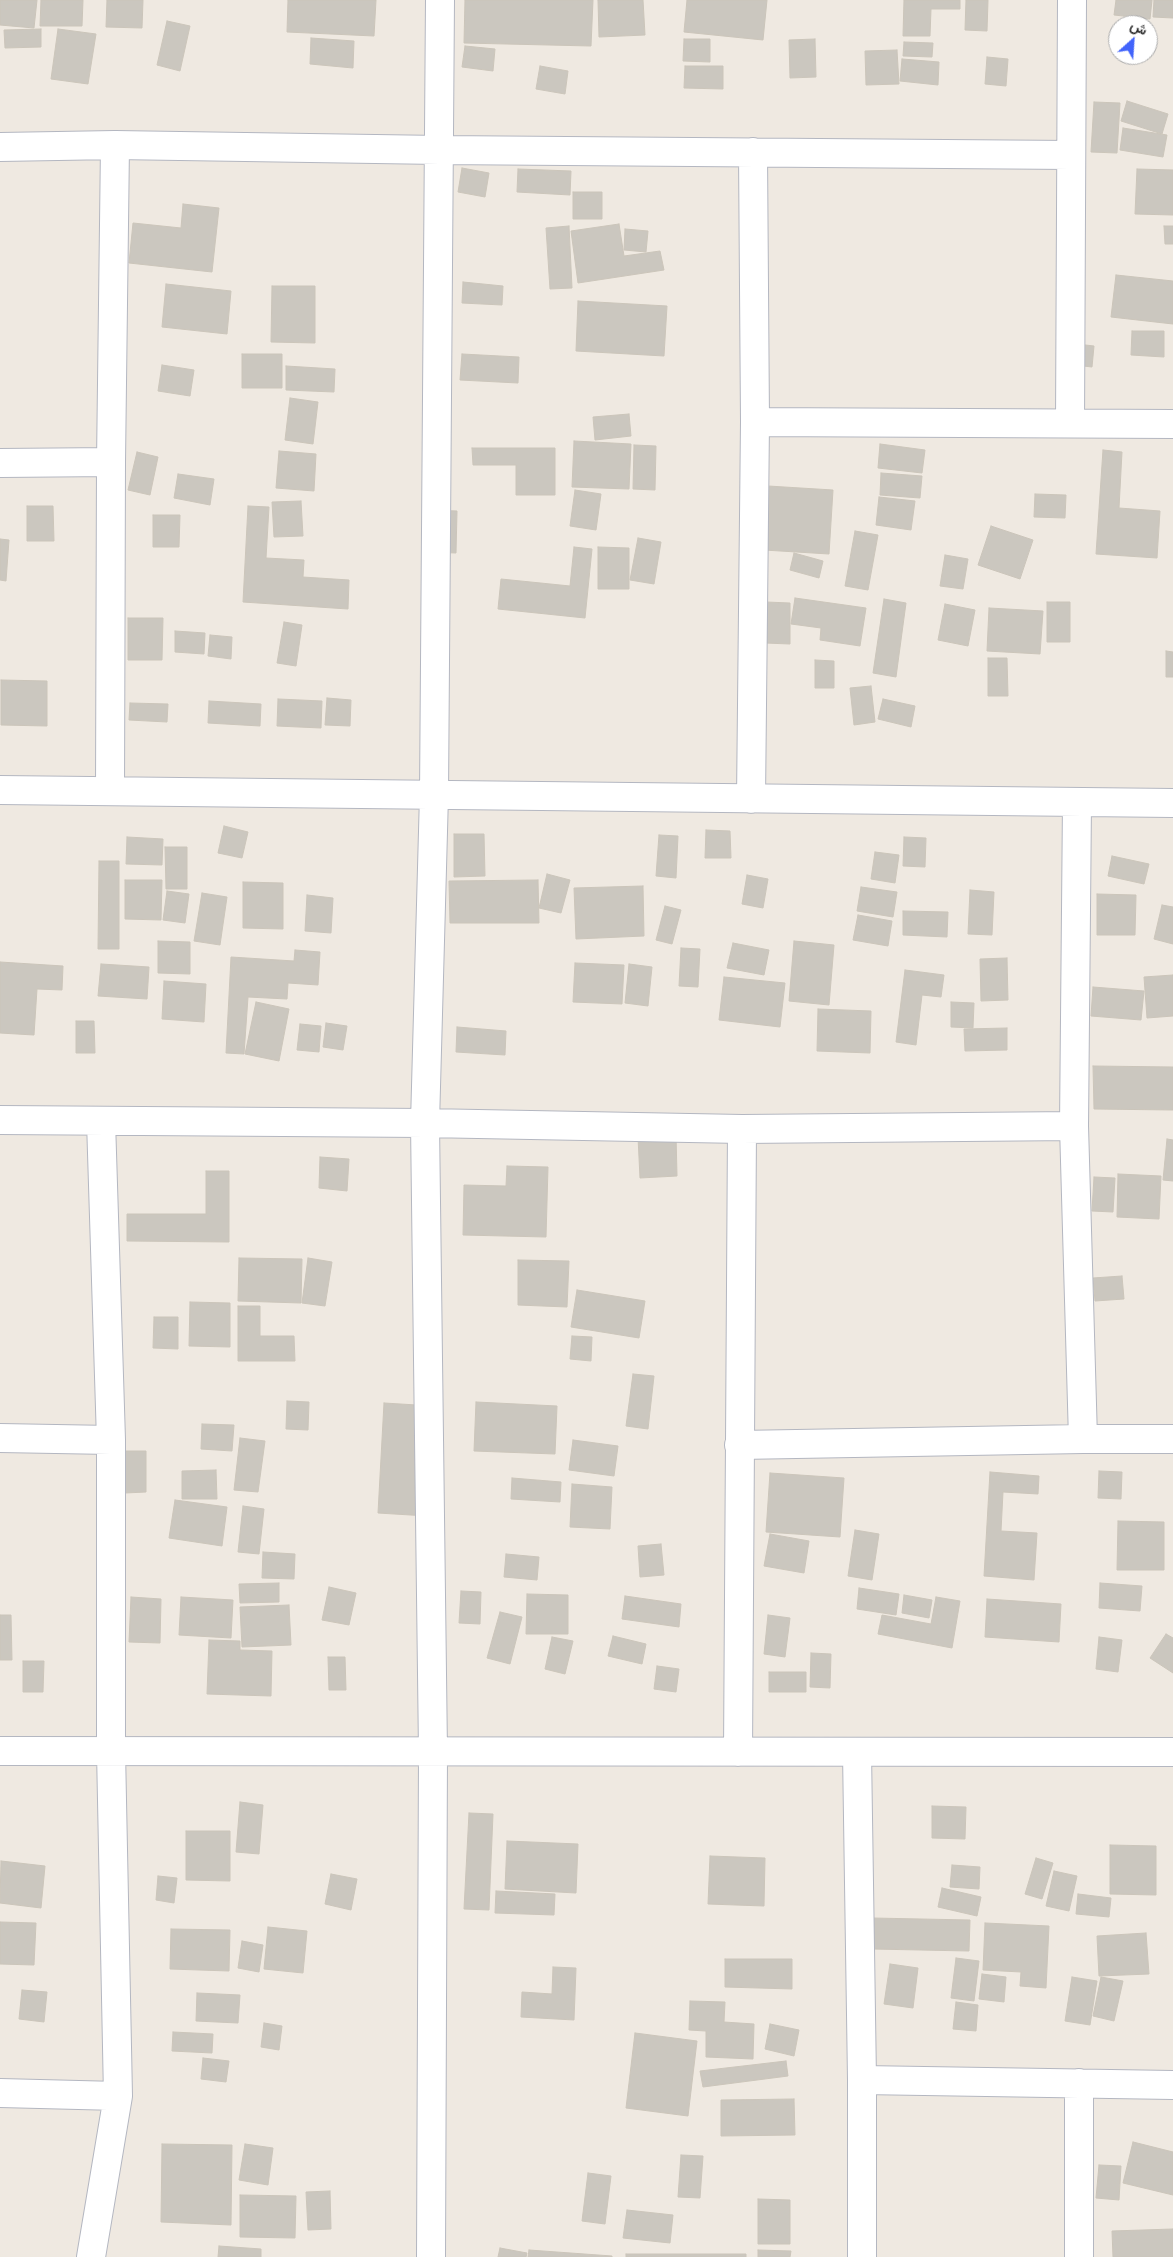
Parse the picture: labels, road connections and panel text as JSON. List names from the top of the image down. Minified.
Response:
{"north":"top right"}
